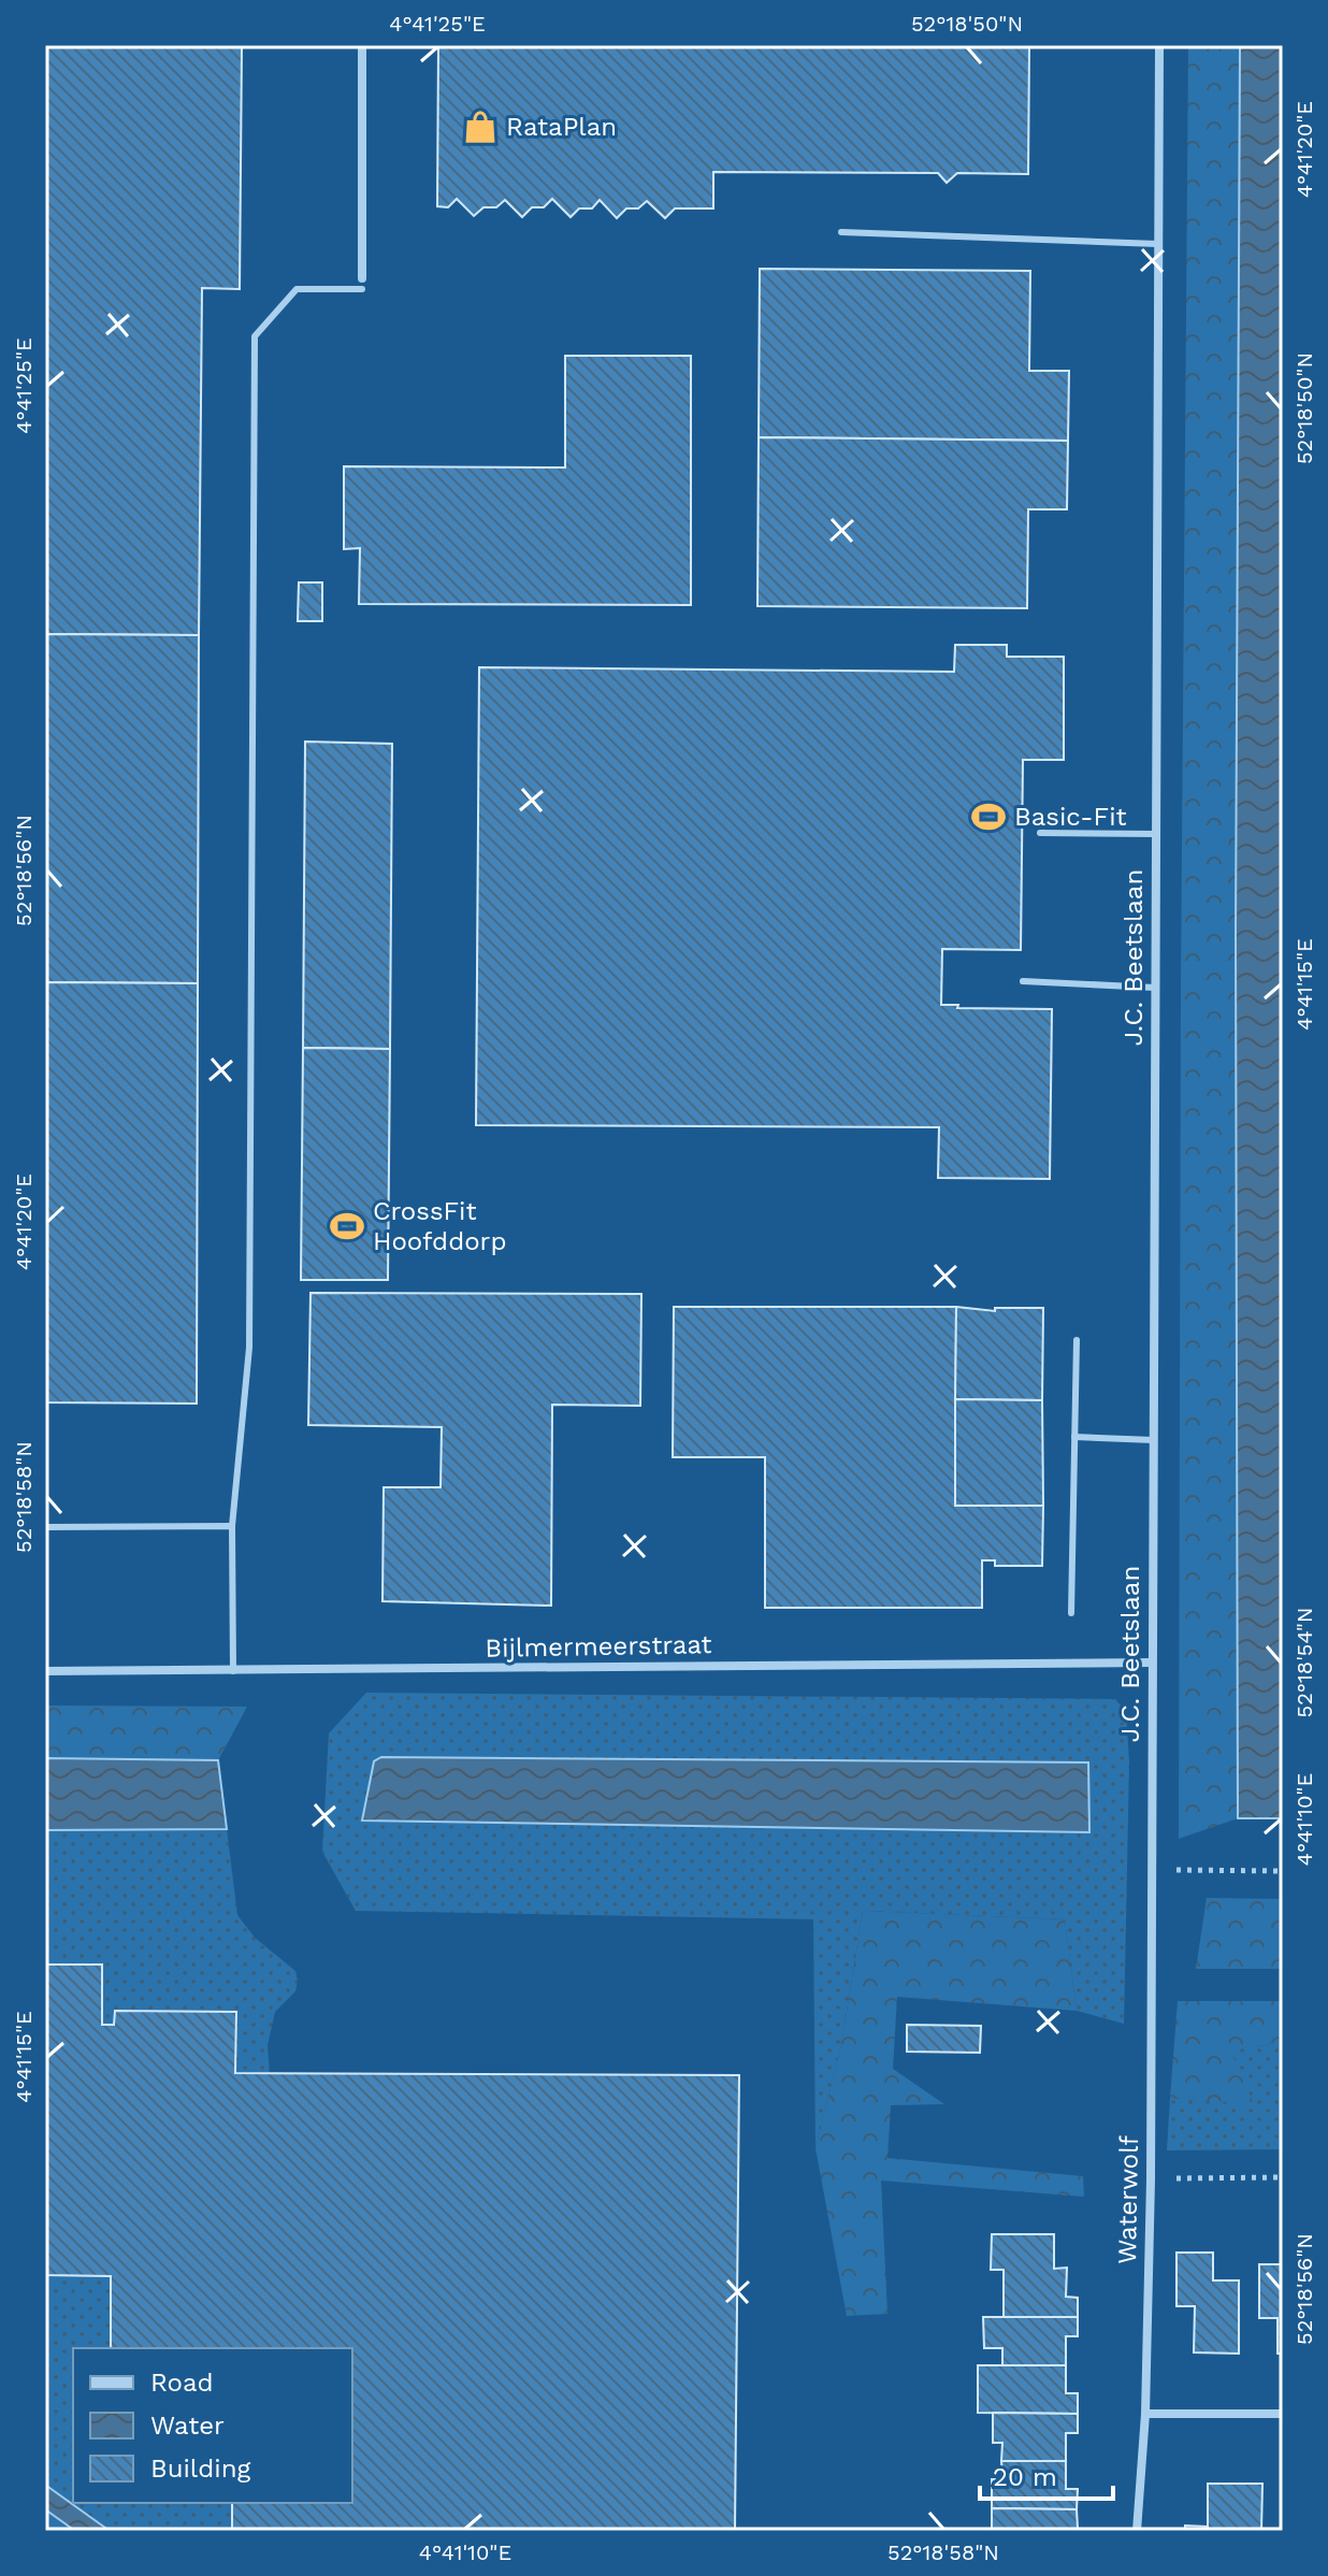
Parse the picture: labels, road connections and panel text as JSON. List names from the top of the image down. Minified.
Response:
{"streets":{"street":["J.C. Beetslaan","Bijlmermeerstraat","Waterwolf"]},"crossings":[["J.C. Beetslaan","Bijlmermeerstraat"],["J.C. Beetslaan","Waterwolf"]],"places":{"shop":["RataPlan"],"sports":["Basic-Fit","CrossFit Hoofddorp"]},"legend":["Road","Water","Building"],"scale_bar":"20 m","coordinates":["4°41'25\"E","52°18'50\"N","4°41'20\"E","52°18'56\"N","4°41'15\"E","52°18'58\"N","52°18'54\"N","4°41'10\"E"]}
